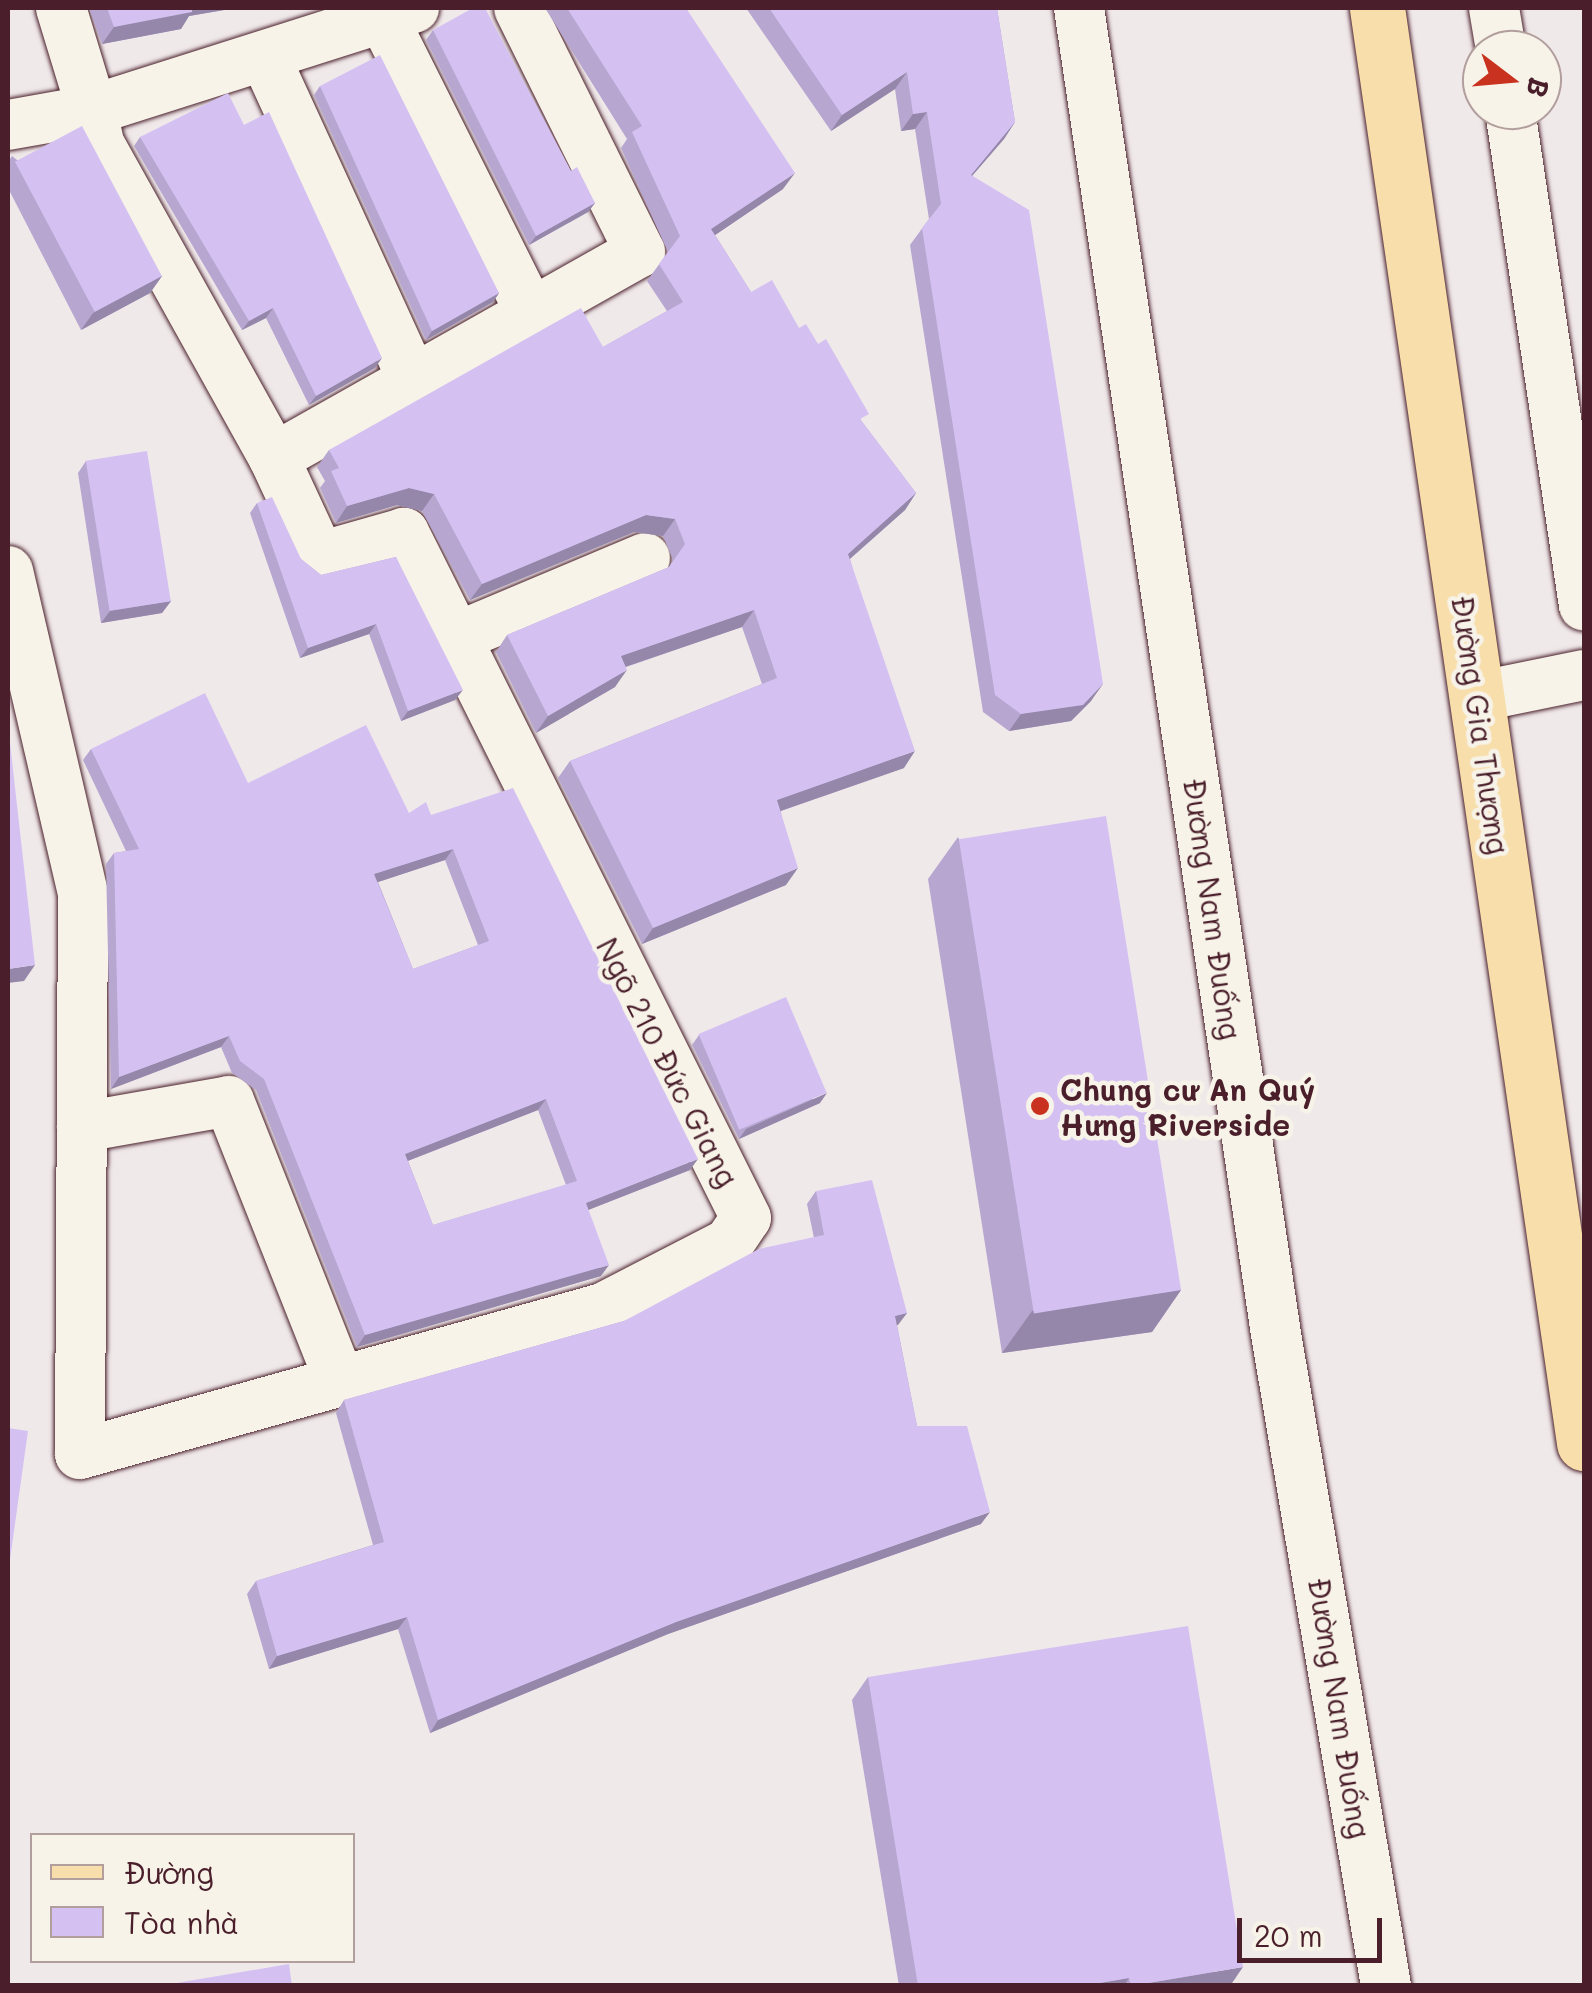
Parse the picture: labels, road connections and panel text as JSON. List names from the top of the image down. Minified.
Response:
{"streets":{"main road":["Đường Gia Thượng"],"street":["Đường Nam Đuống","Ngõ 210 Đức Giang"]},"places":["Chung cư An Quý Hưng Riverside"],"legend":["Đường","Tòa nhà"],"scale_bar":"20 m","north":"right"}
